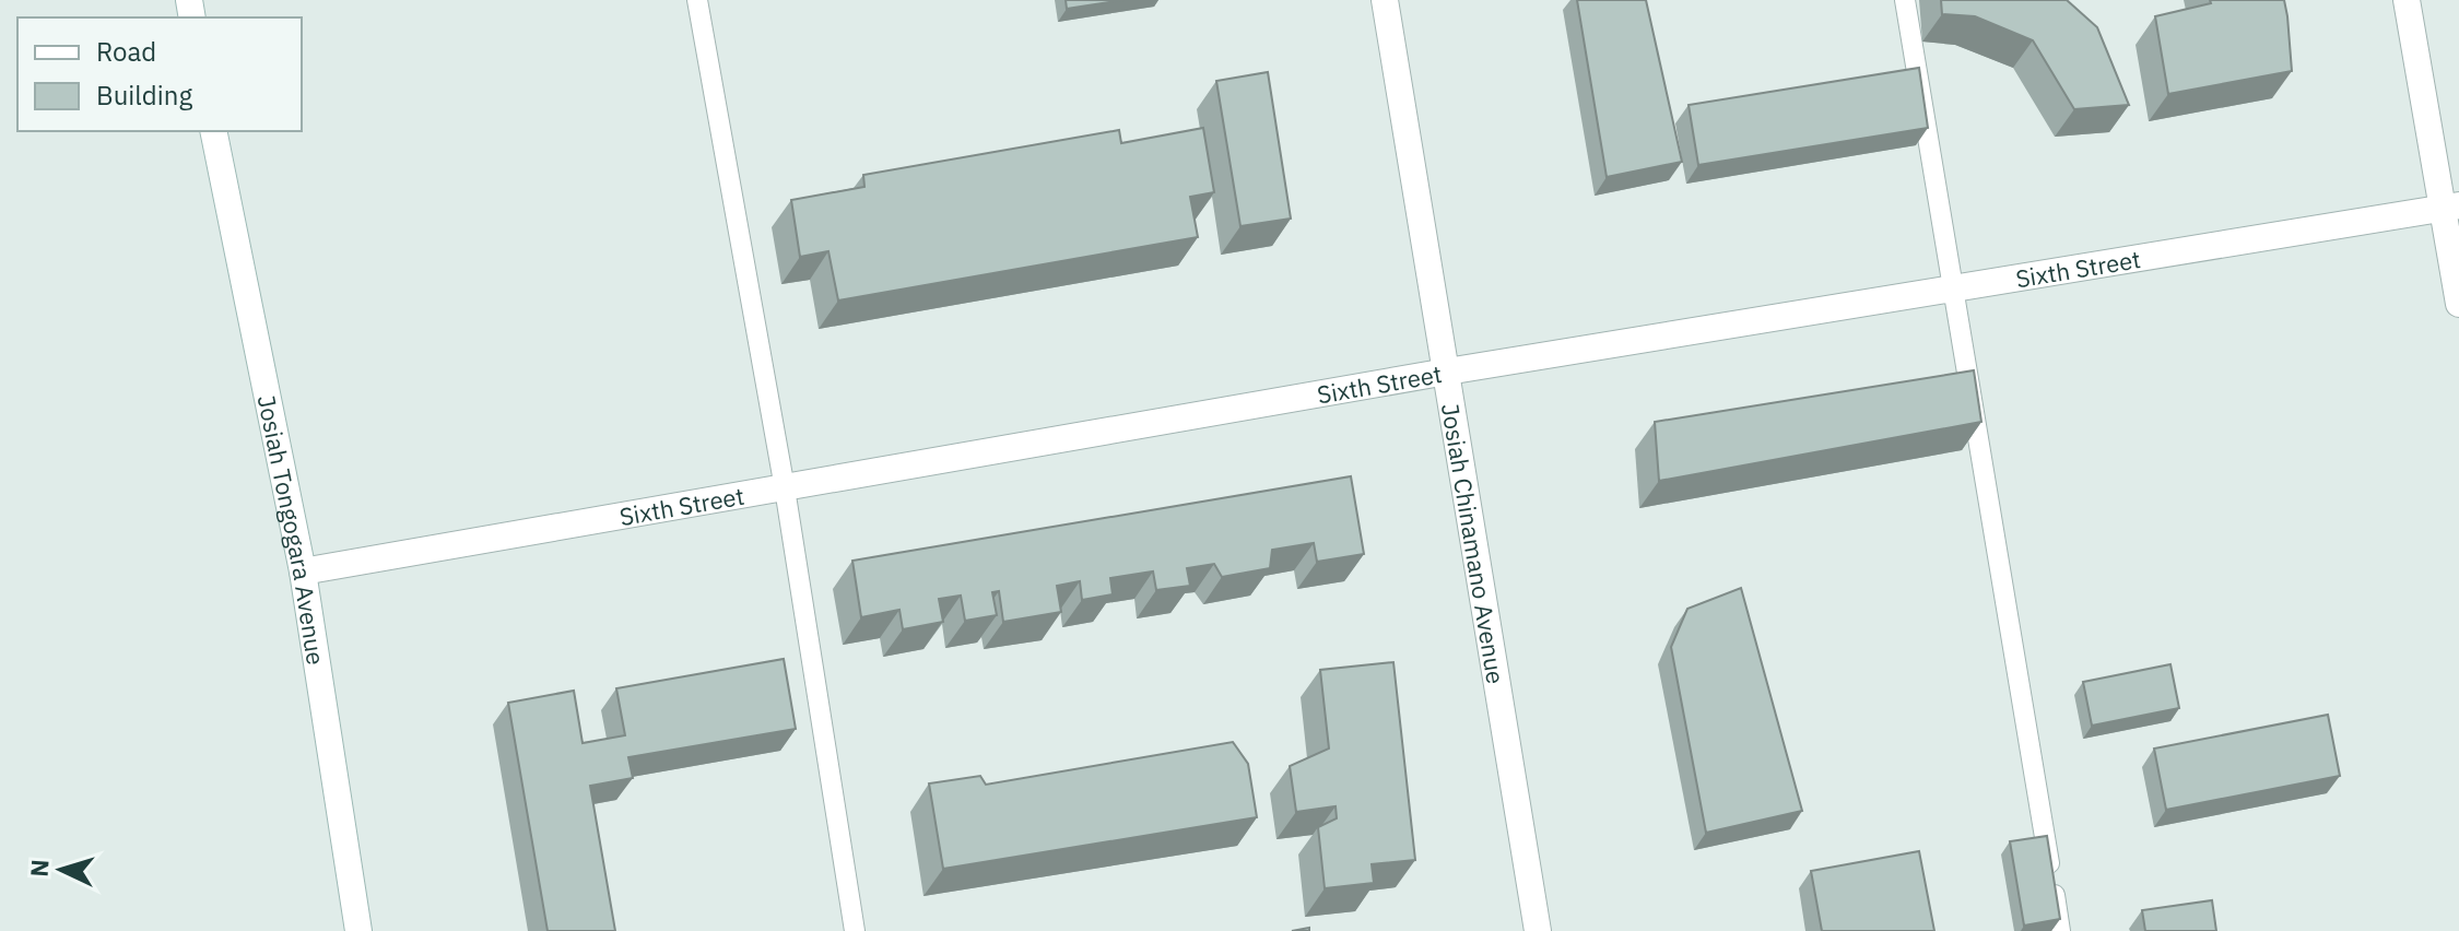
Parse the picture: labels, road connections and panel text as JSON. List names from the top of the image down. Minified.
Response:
{"streets":{"street":["Sixth Street","Josiah Tongogara Avenue","Josiah Chinamano Avenue"]},"crossings":[["Sixth Street","Josiah Tongogara Avenue"],["Sixth Street","Josiah Chinamano Avenue"]],"legend":["Road","Building"],"north":"left"}
